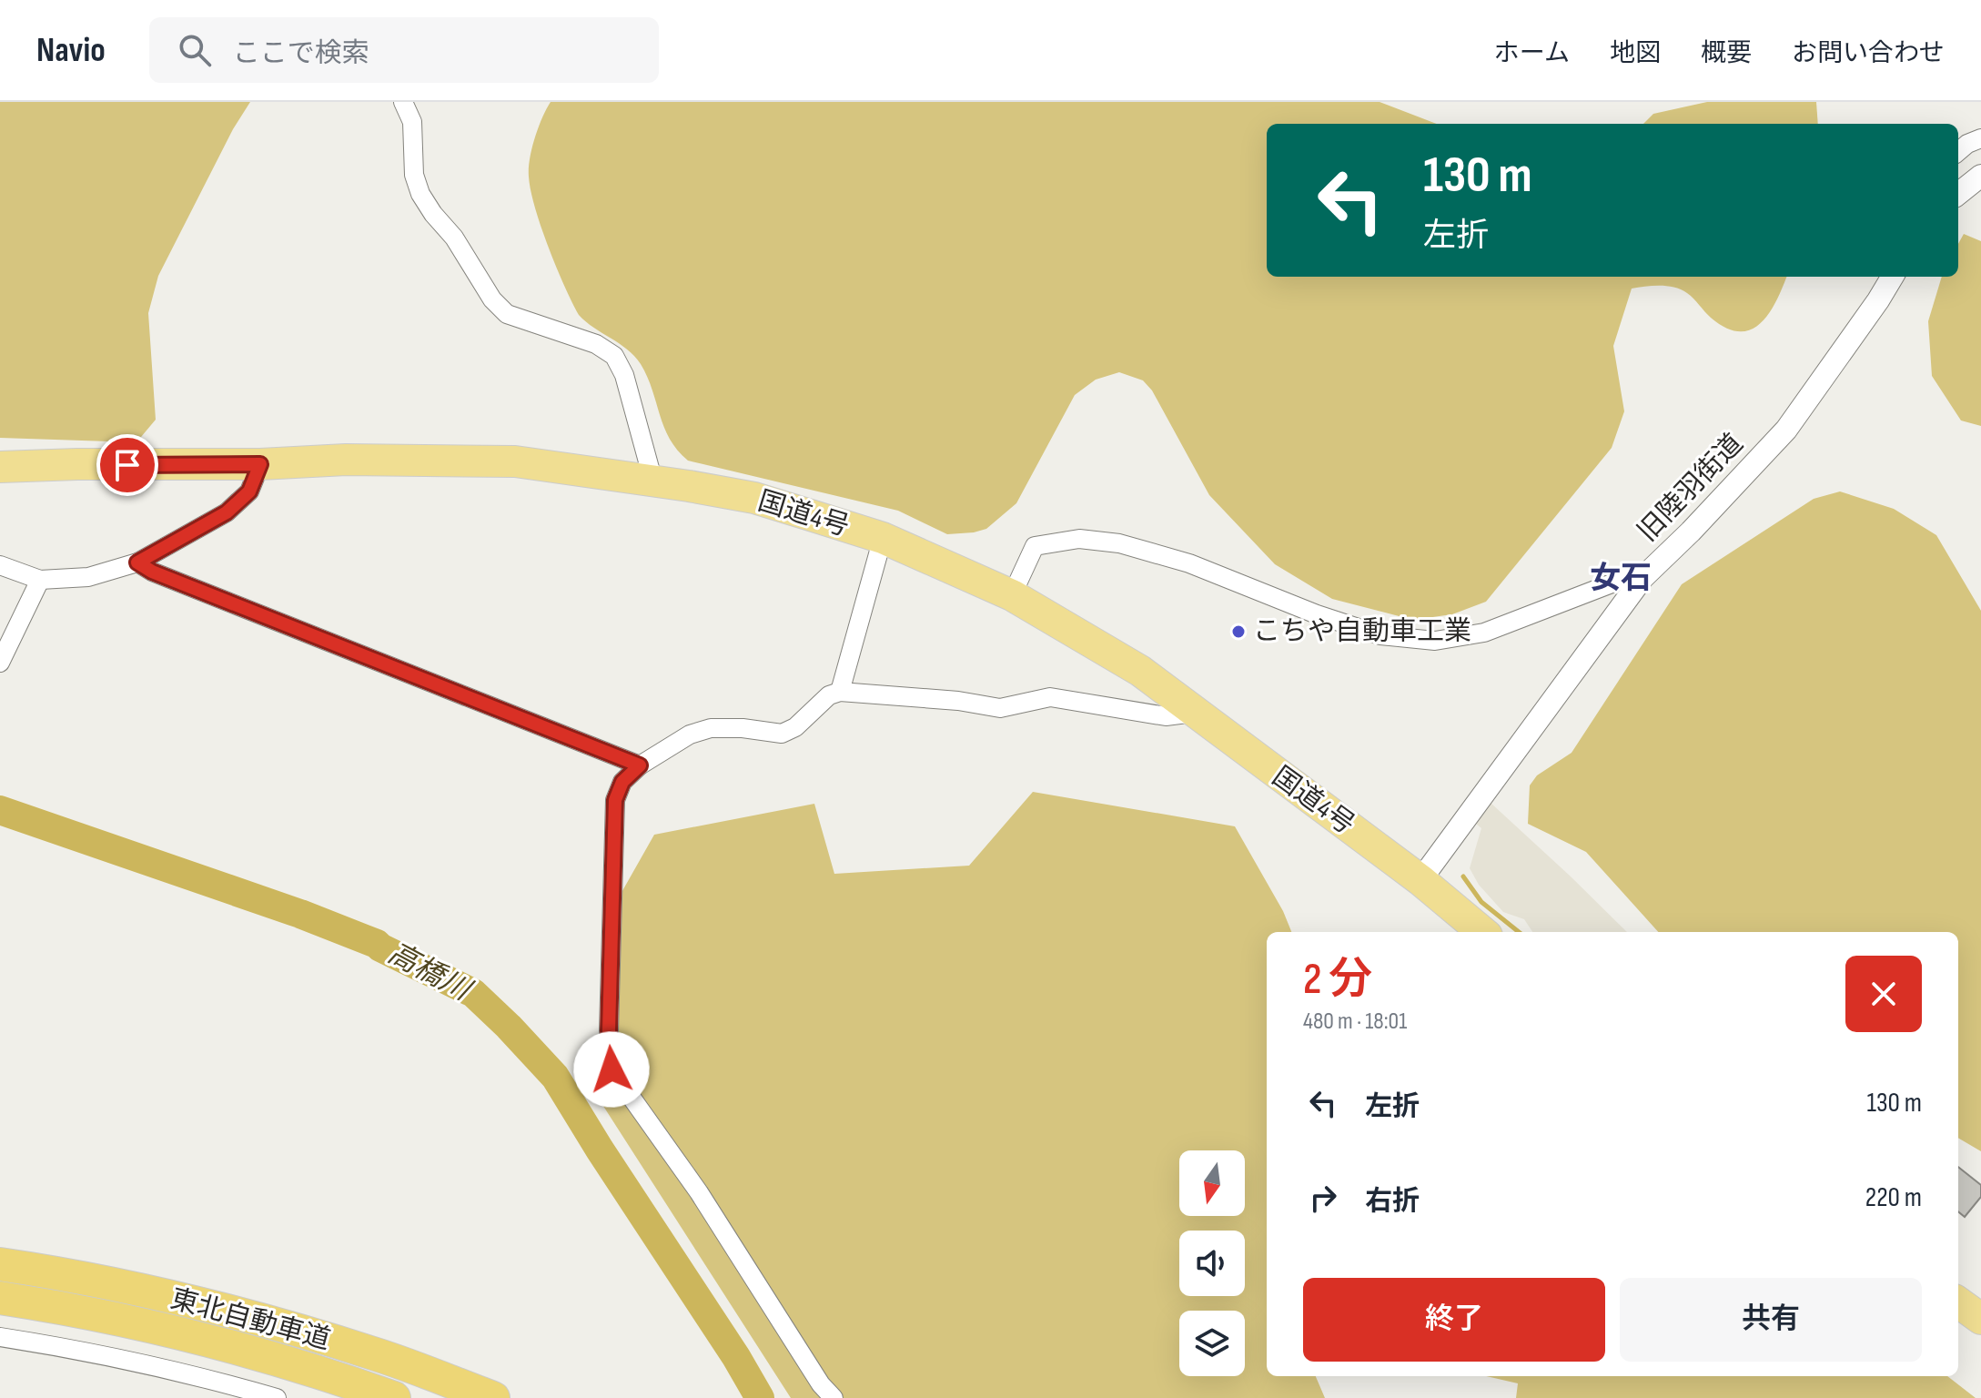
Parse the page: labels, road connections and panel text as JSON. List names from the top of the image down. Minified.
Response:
{"streets":{"highway":["国道4号","東北自動車道"],"street":["旧陸羽街道"]},"crossings":[["旧陸羽街道","国道4号"]],"districts":["女石"],"water":["高橋川"],"places":["こちや自動車工業"],"north":"bottom","page":{"header":"Navio","search":"ここで検索","nav":["ホーム","地図","概要","お問い合わせ"],"turn":["130 m","左折"],"heading":["2 分","480 m · 18:01"],"list":[{"name":"左折","value":"130 m"},{"name":"右折","value":"220 m"}],"buttons":["終了","共有"]}}
